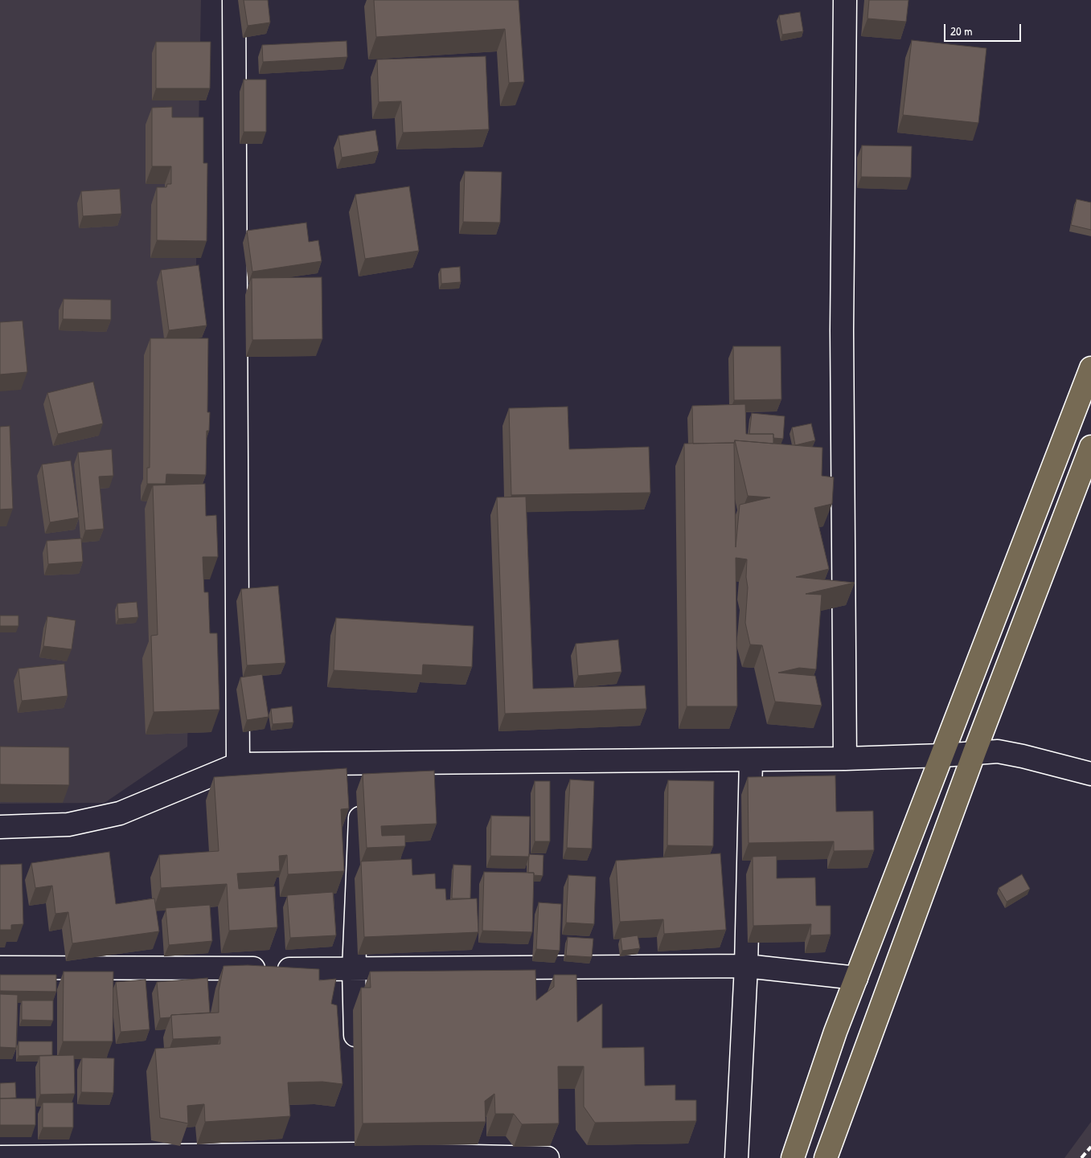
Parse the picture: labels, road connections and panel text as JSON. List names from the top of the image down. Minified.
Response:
{"scale_bar":"20 m"}
